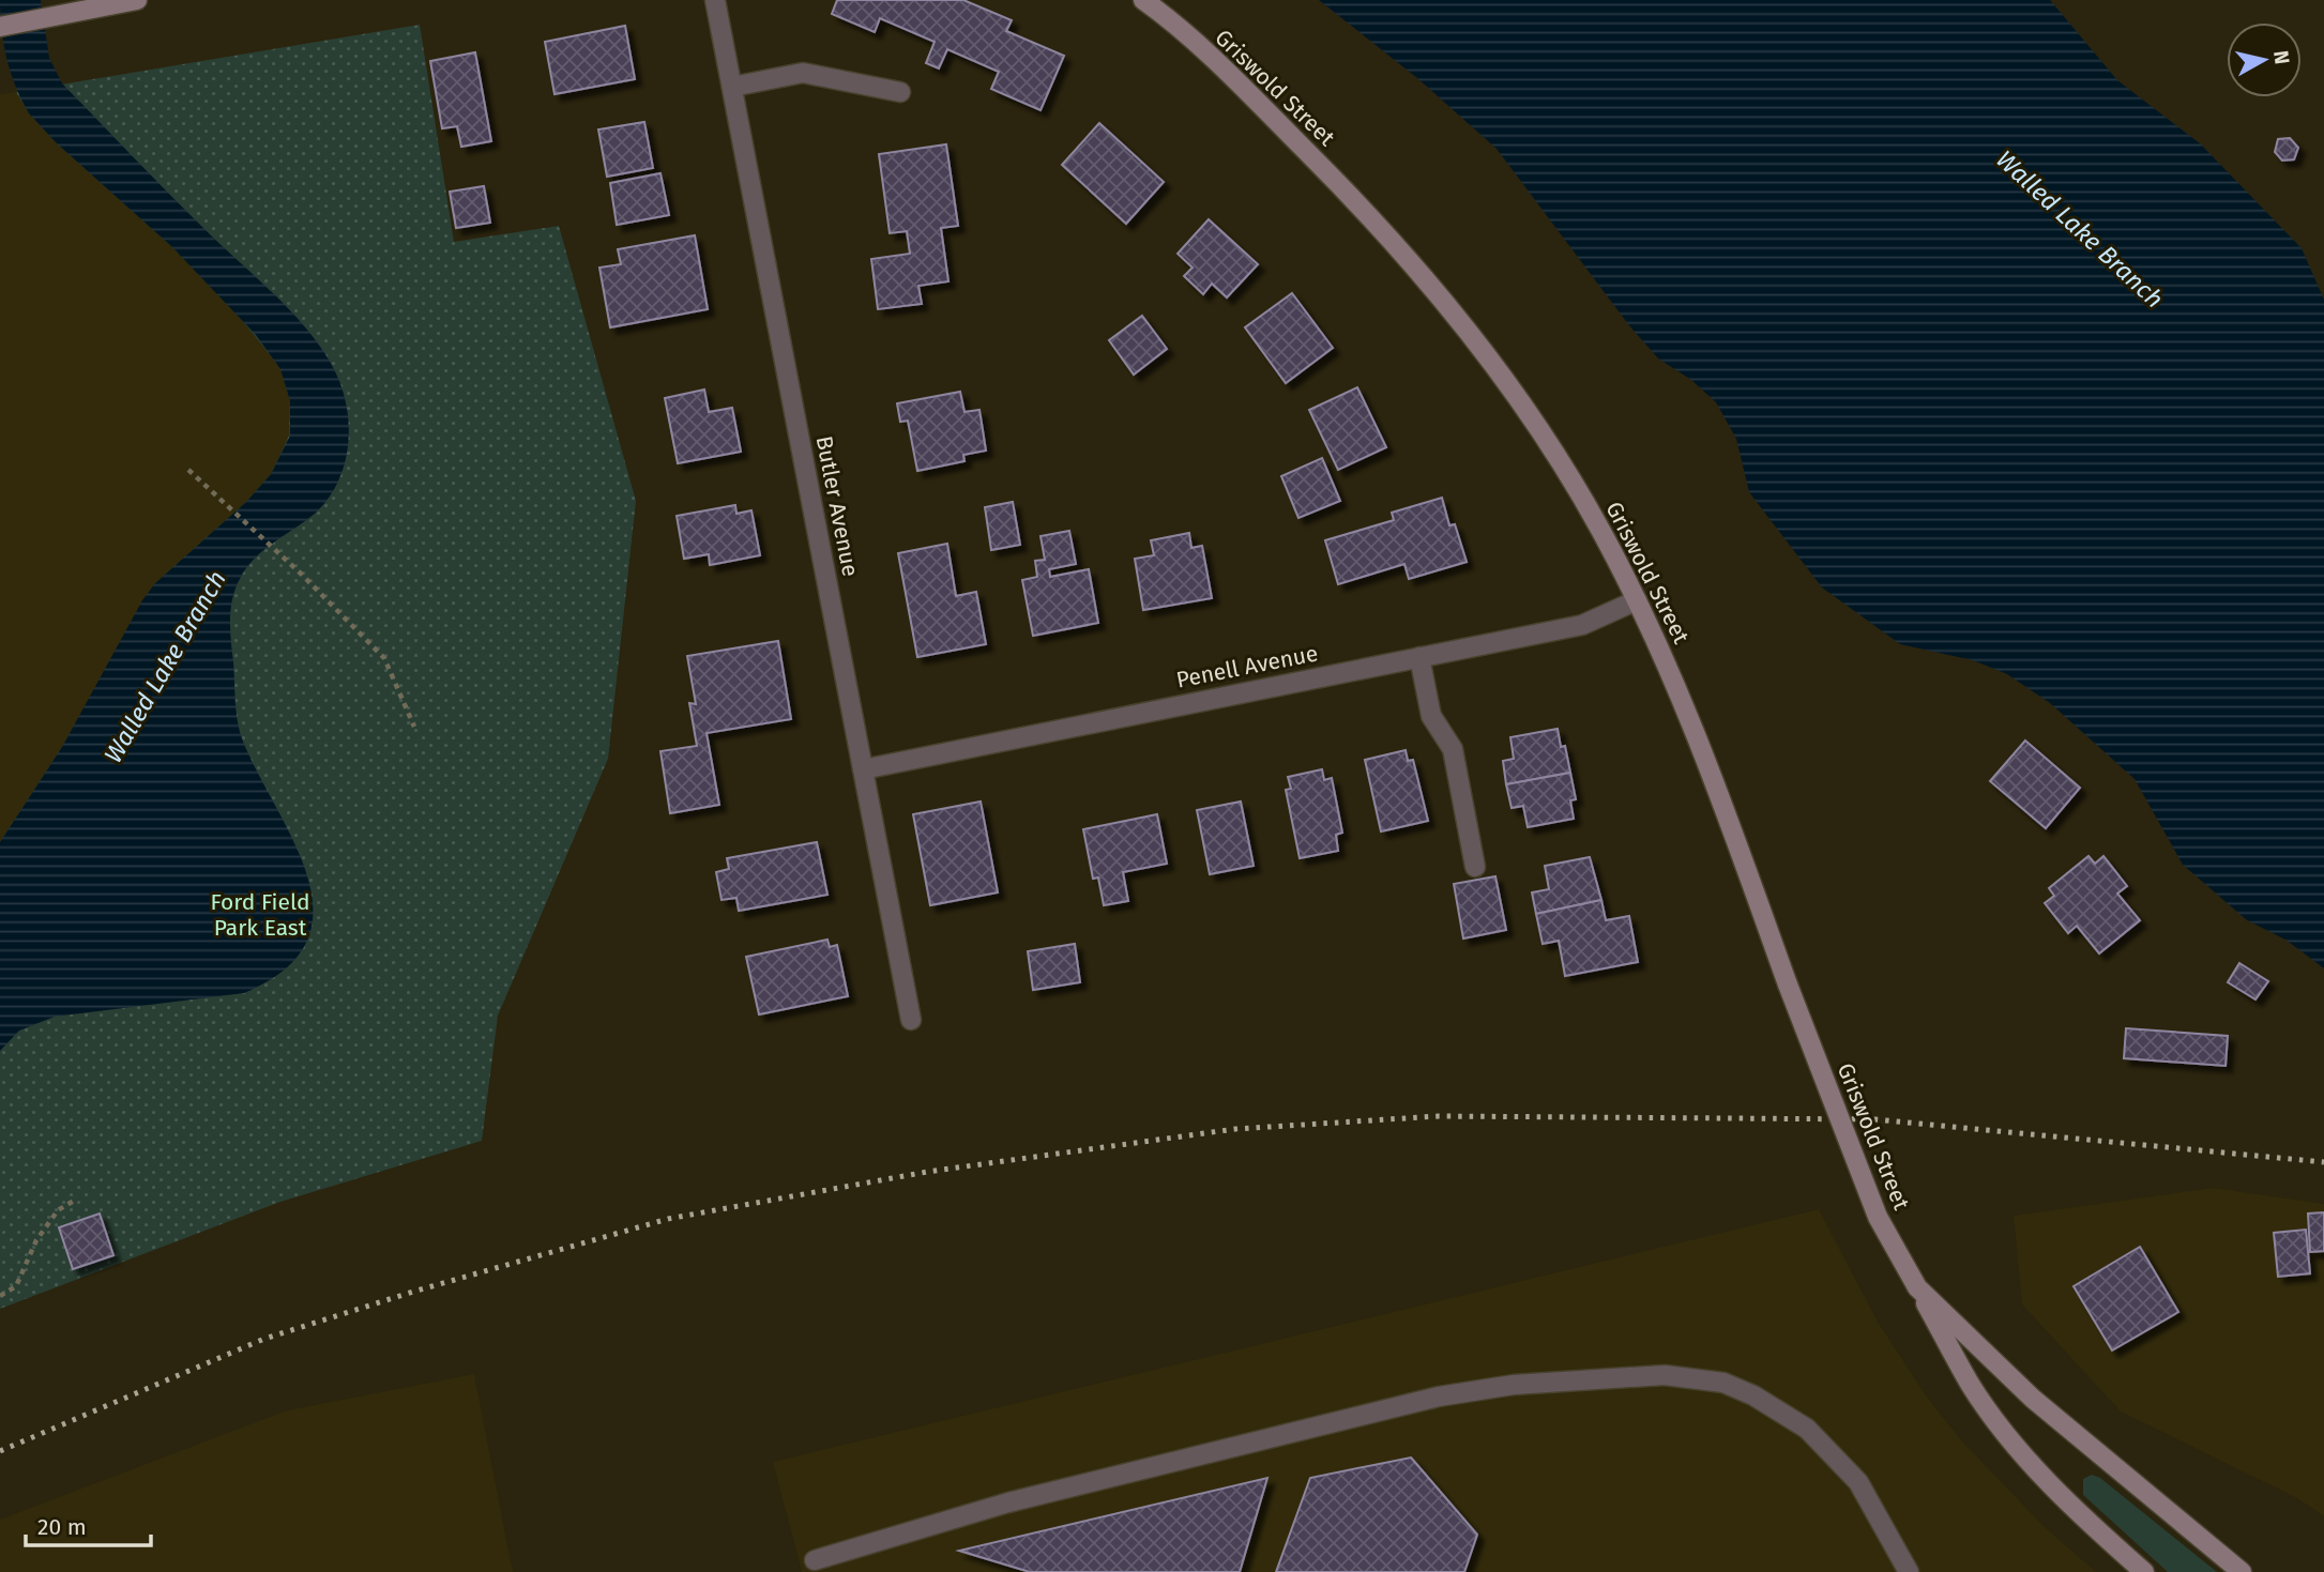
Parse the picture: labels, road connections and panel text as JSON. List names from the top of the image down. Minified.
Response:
{"streets":{"street":["Griswold Street","Butler Avenue","Penell Avenue"]},"crossings":[["Griswold Street","Penell Avenue"],["Butler Avenue","Penell Avenue"]],"water":["Walled Lake Branch"],"parks":["Ford Field Park East"],"scale_bar":"20 m","north":"right"}
